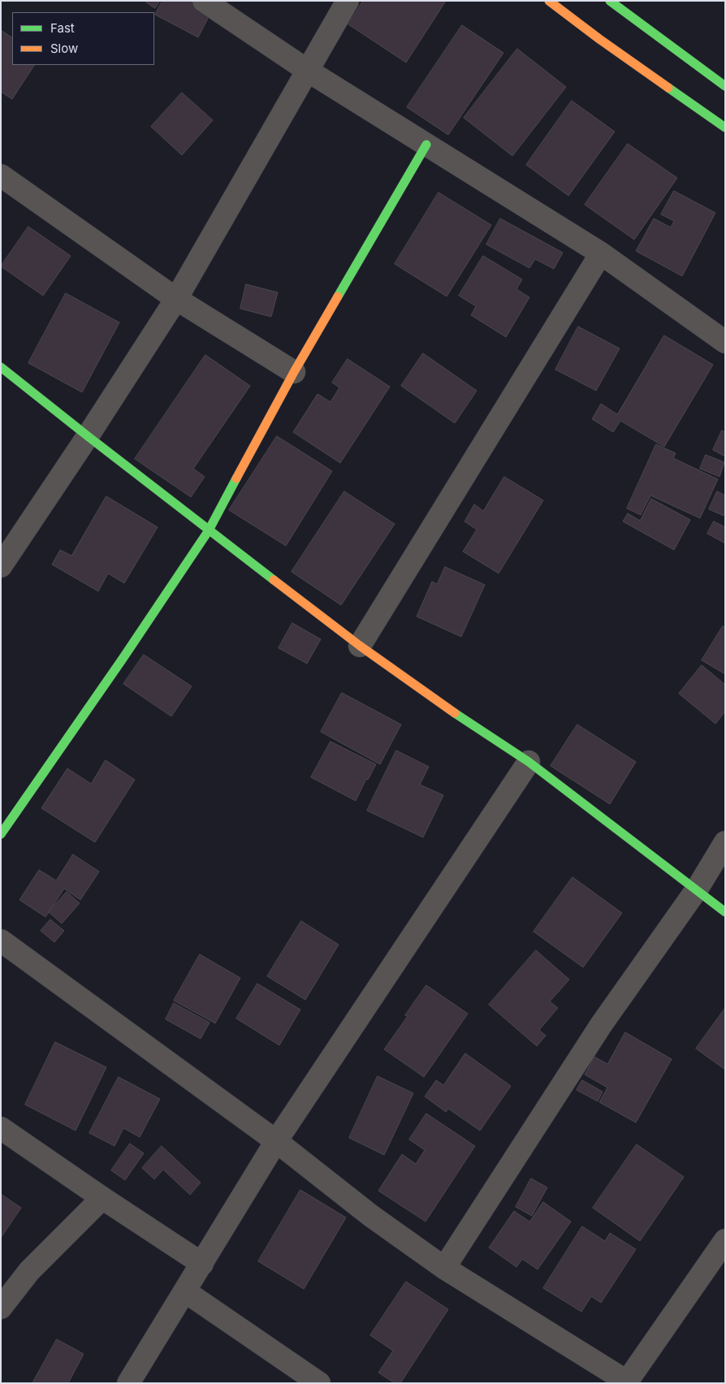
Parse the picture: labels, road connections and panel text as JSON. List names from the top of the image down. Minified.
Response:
{"legend":["Fast","Slow"]}
